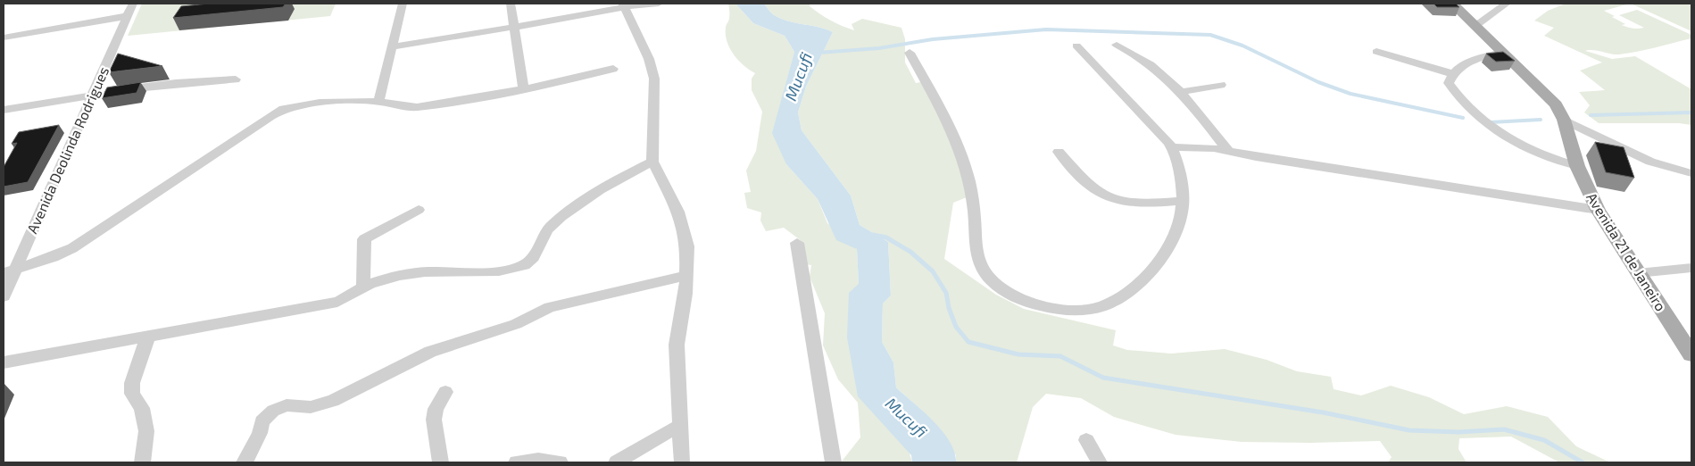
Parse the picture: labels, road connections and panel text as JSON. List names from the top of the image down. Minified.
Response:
{"streets":{"main road":["Avenida 21 de Janeiro"],"street":["Avenida Deolinda Rodrigues"]},"water":["Mucufi"]}
